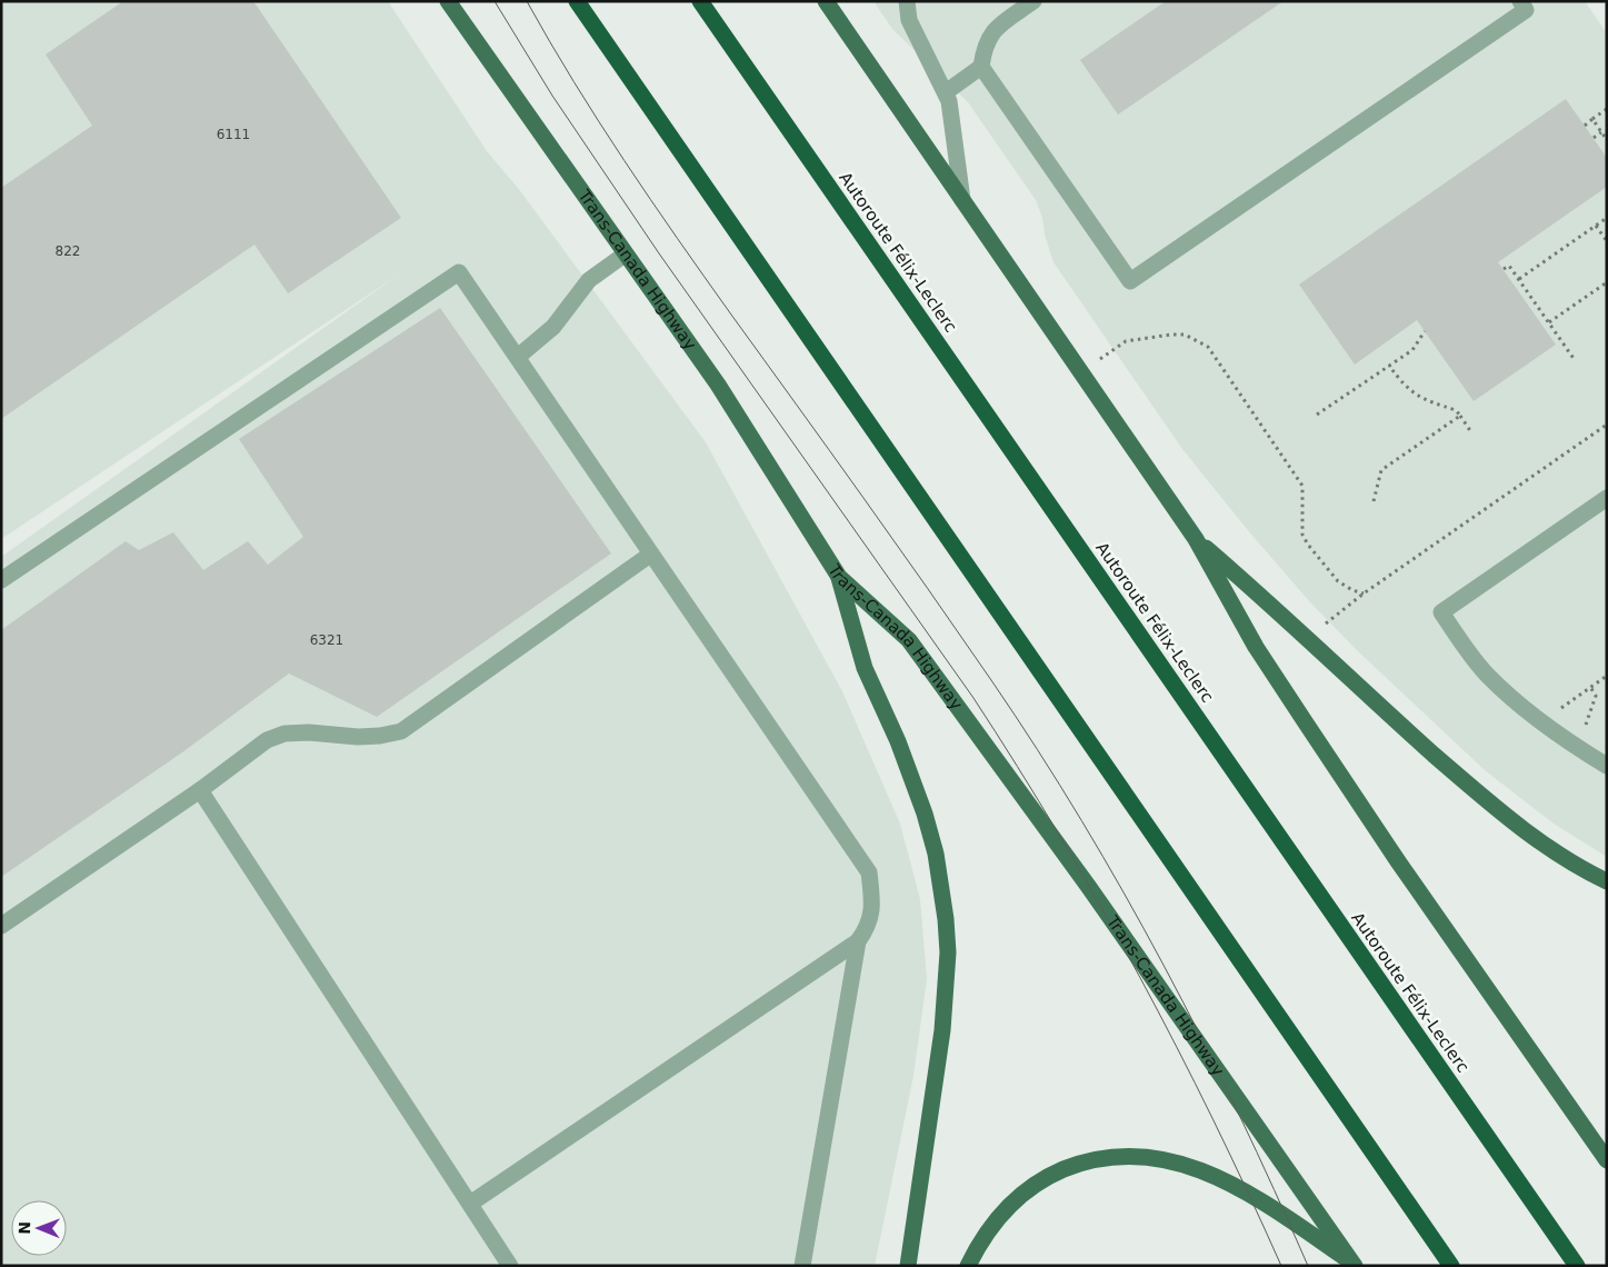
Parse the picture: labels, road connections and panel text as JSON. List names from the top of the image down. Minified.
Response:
{"streets":{"highway":["Autoroute Félix-Leclerc"],"main road":["Trans-Canada Highway"]},"house_numbers":["6111","822","6321"],"north":"left"}
